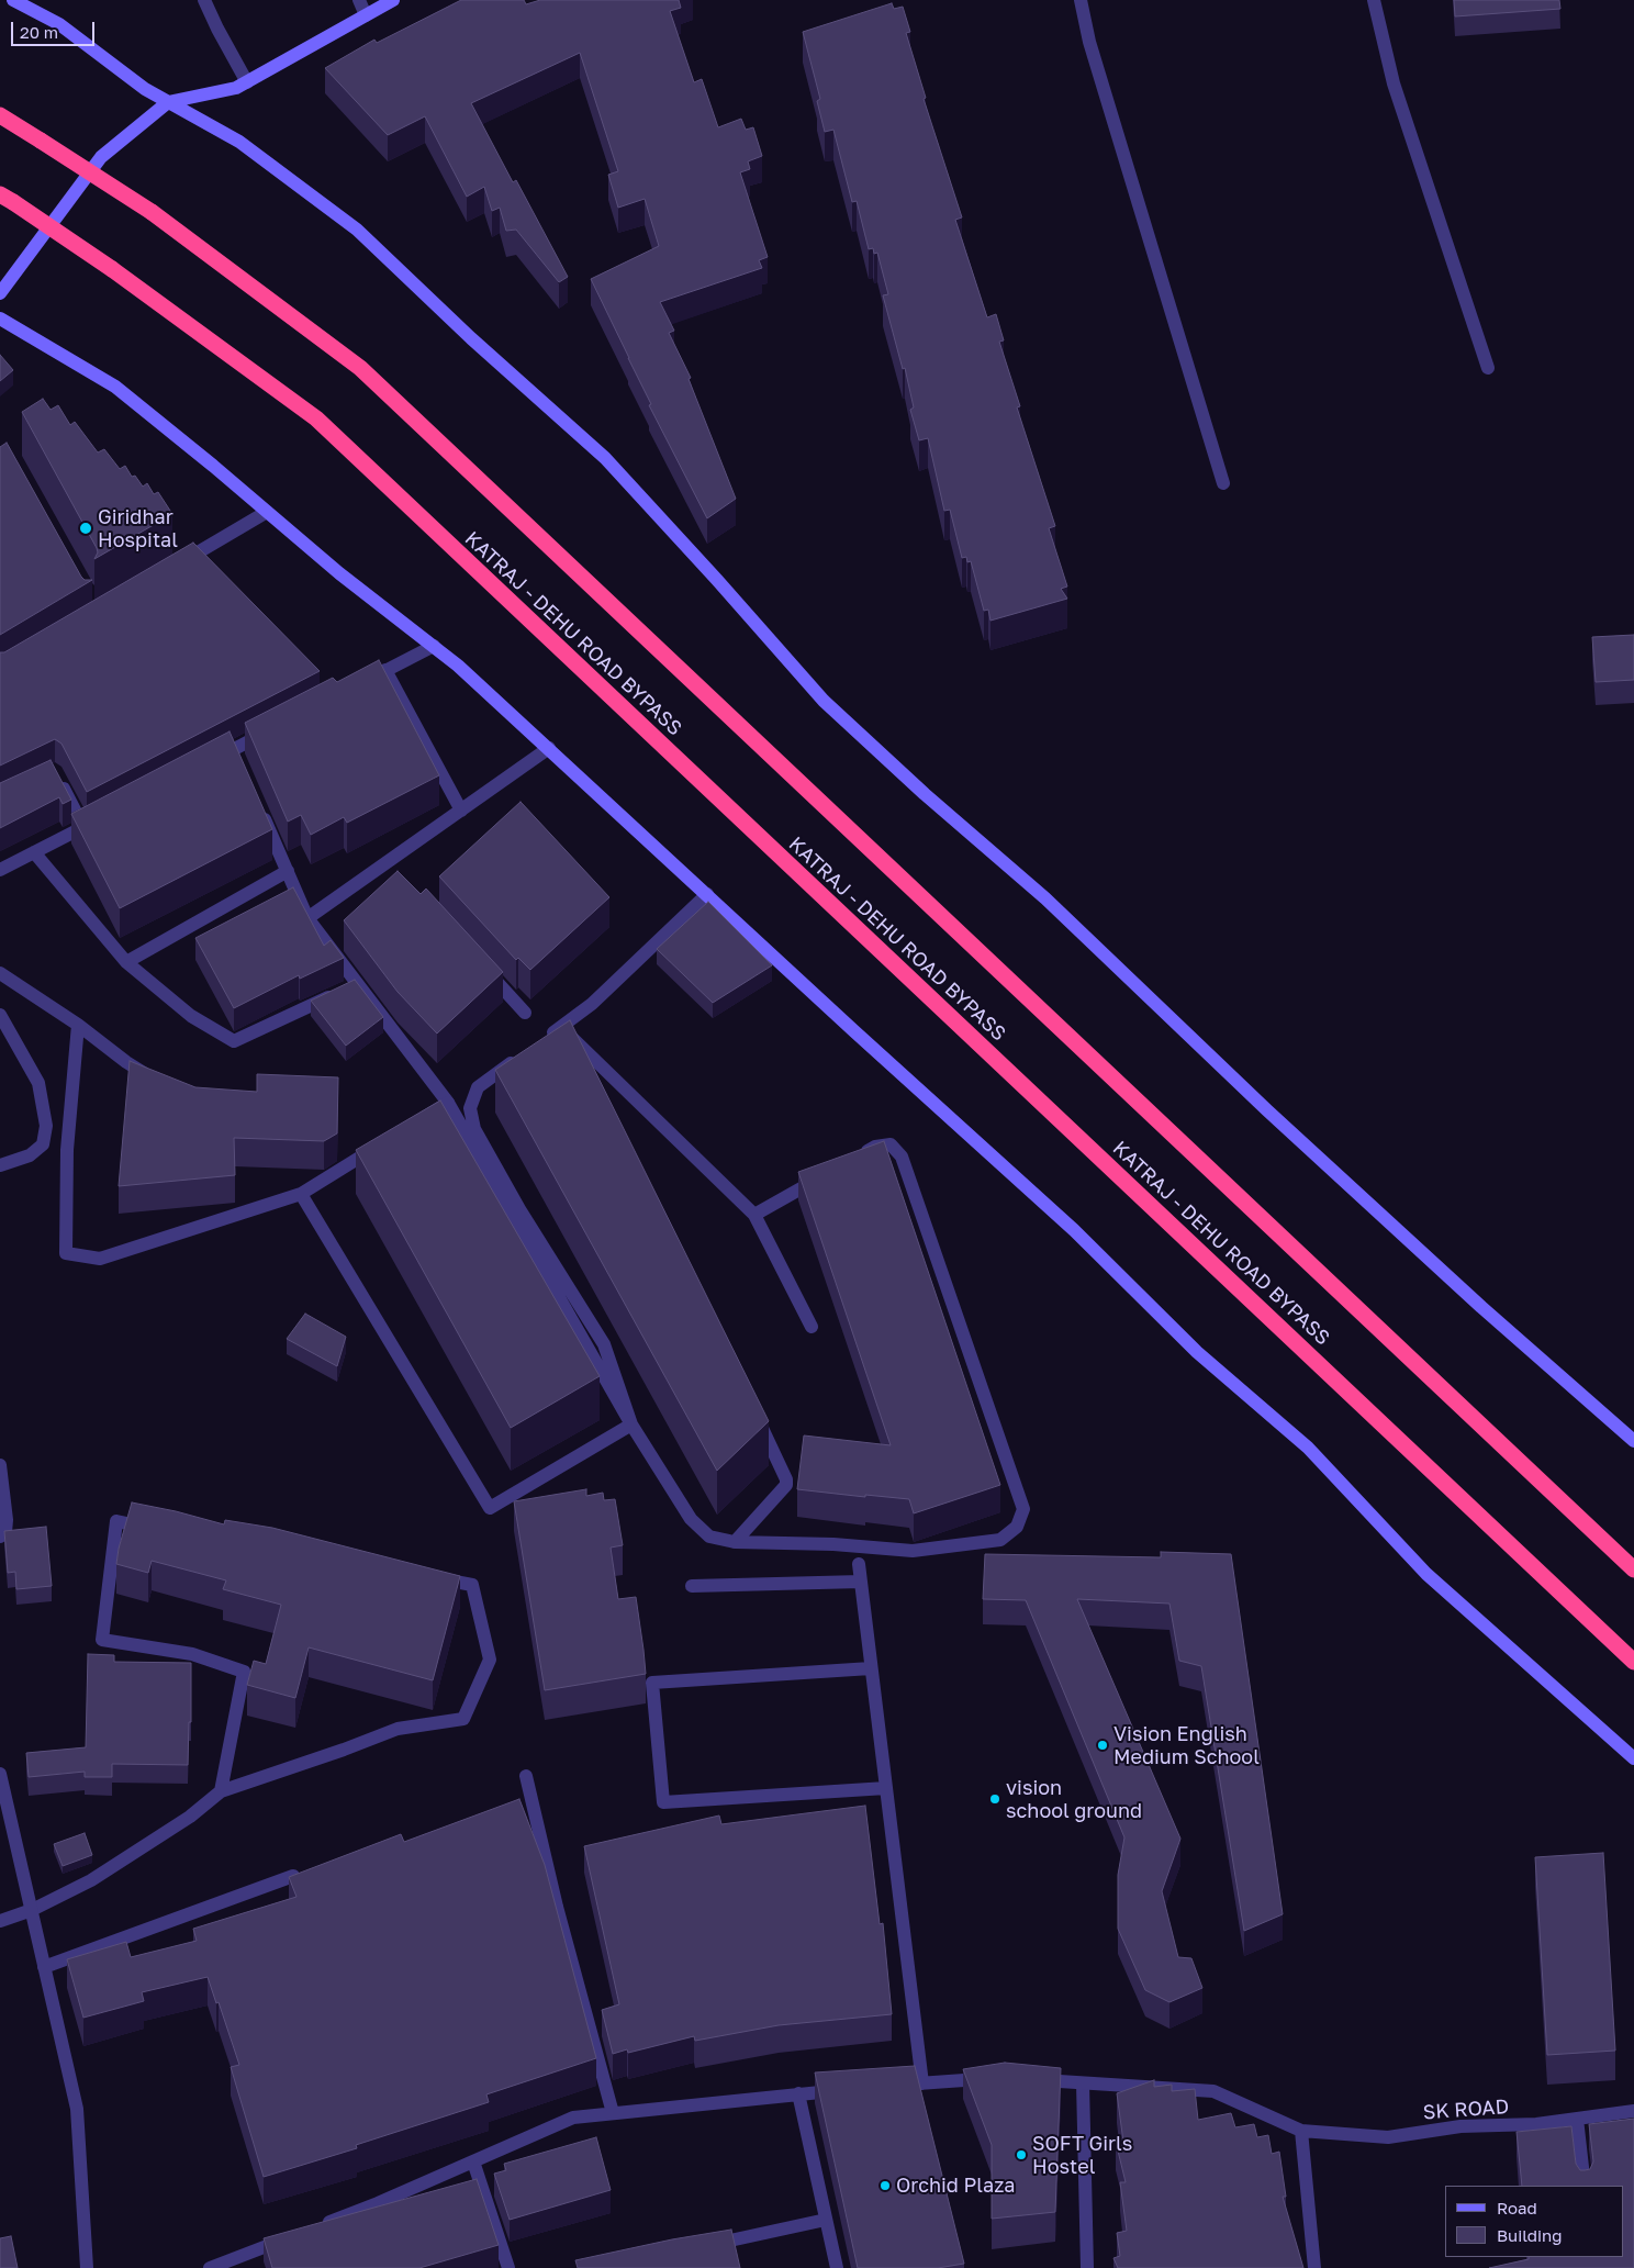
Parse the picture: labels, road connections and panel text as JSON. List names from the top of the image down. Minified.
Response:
{"streets":{"highway":["KATRAJ - DEHU ROAD BYPASS"],"street":["SK ROAD"]},"places":["Giridhar Hospital","Vision English Medium School","vision school ground","SOFT Girls Hostel","Orchid Plaza"],"legend":["Road","Building"],"scale_bar":"20 m"}
